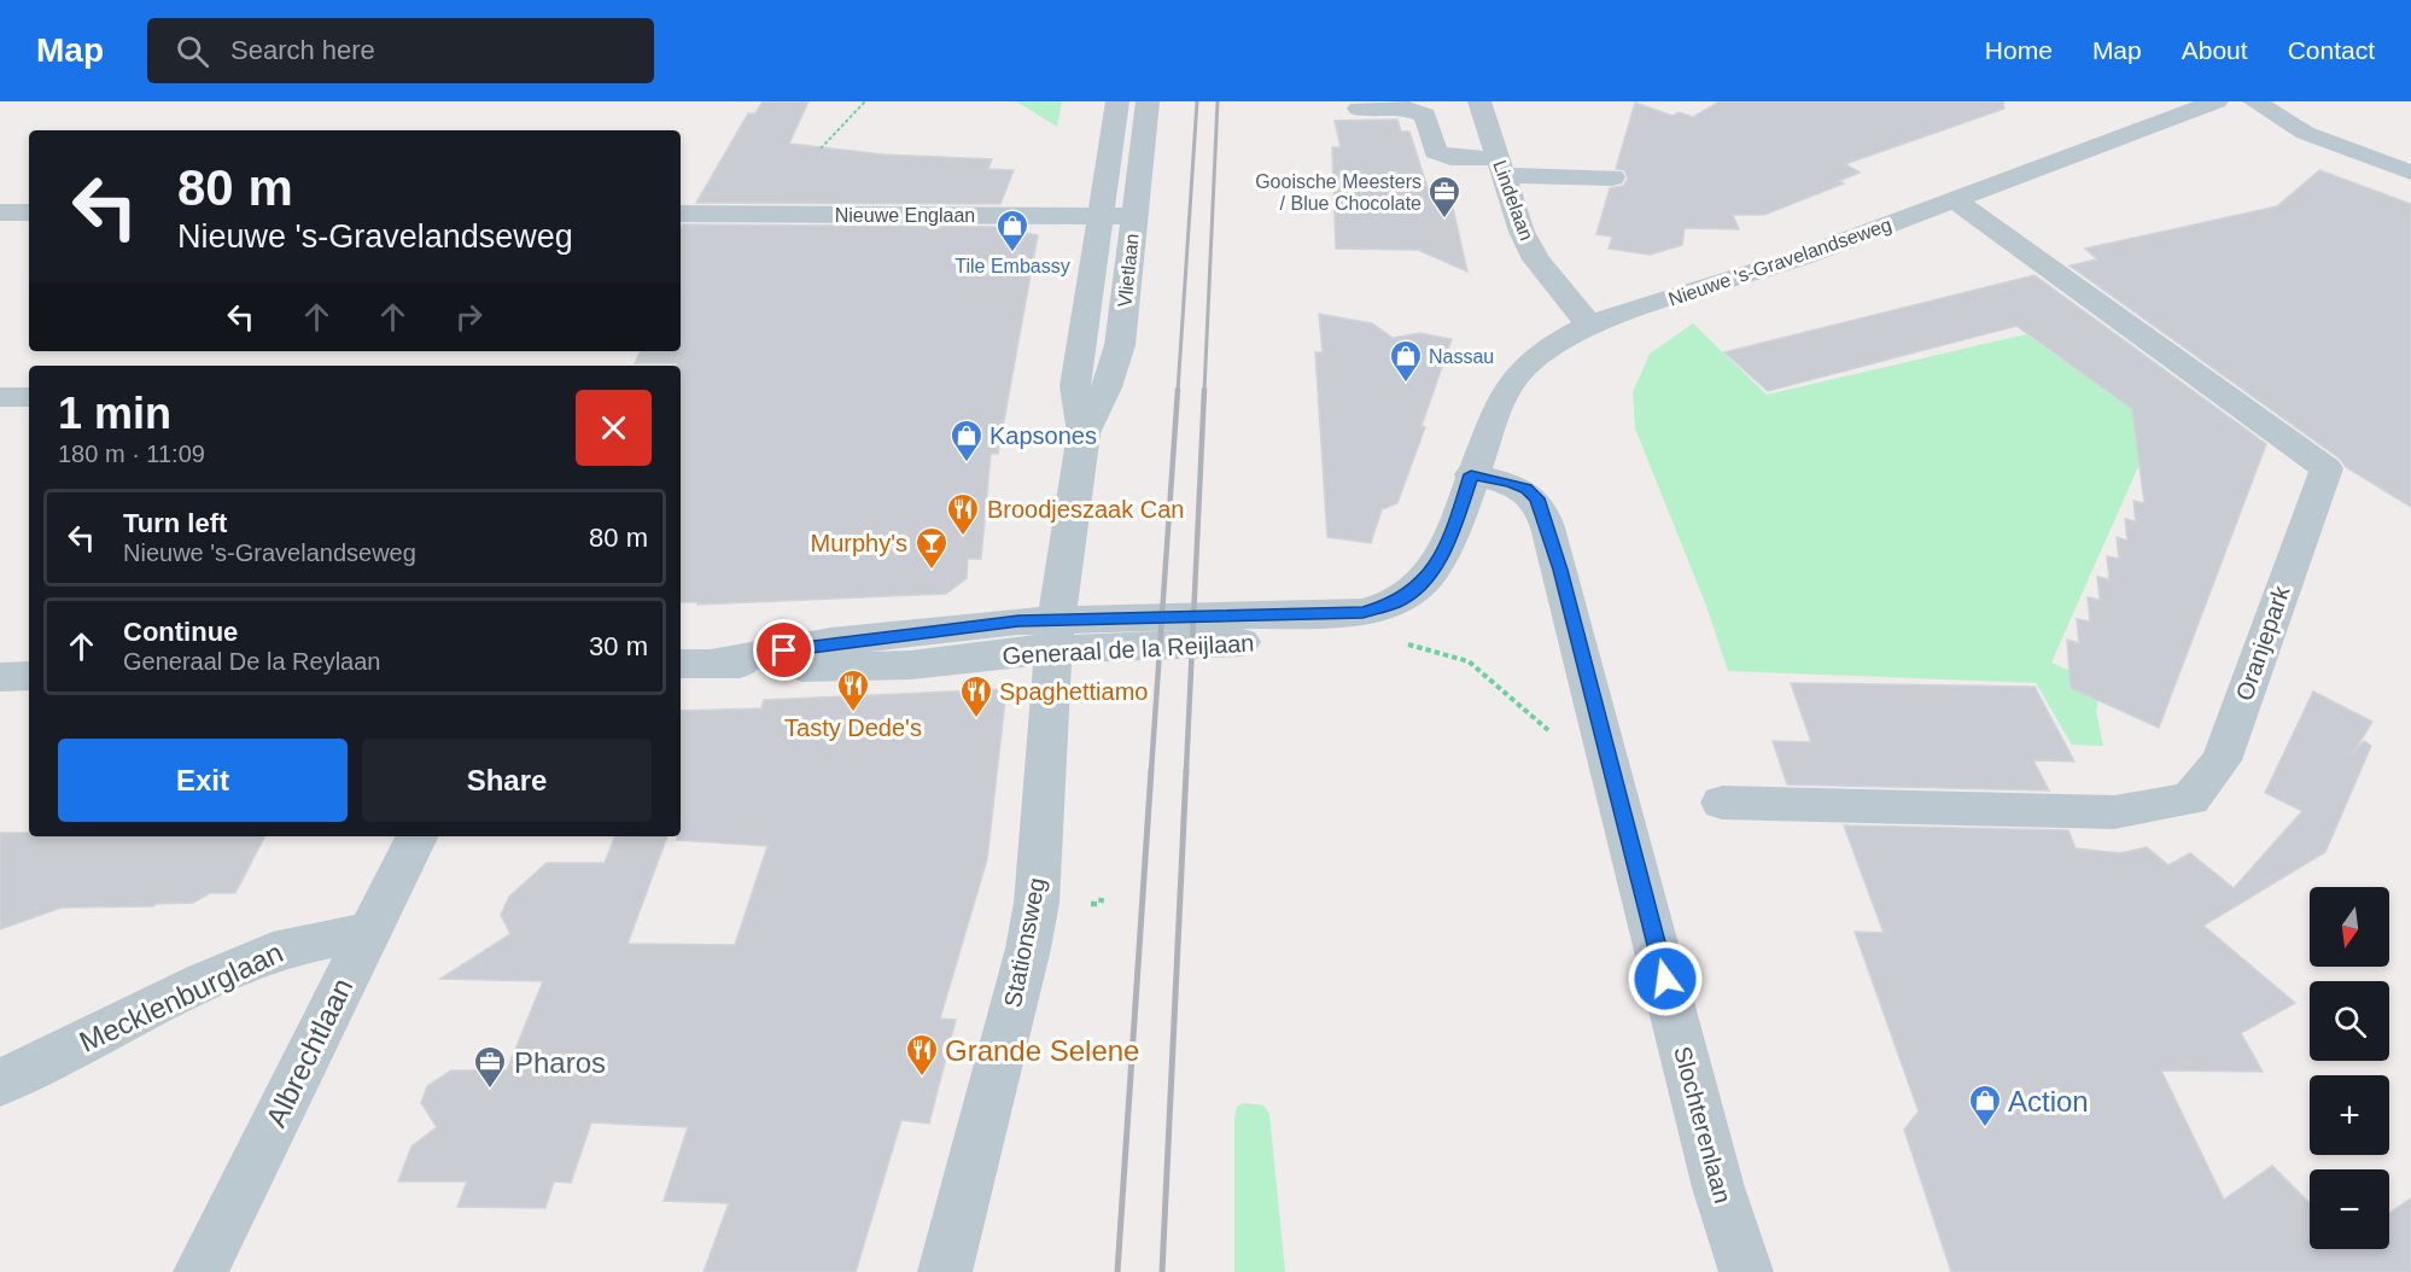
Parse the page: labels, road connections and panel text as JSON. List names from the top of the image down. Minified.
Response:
{"streets":{"street":["Lindelaan","Nieuwe Englaan","Nieuwe 's-Gravelandseweg","Vlietlaan","Oranjepark","Generaal de la Reijlaan","Stationsweg","Mecklenburglaan","Albrechtlaan","Slochterenlaan"]},"crossings":[["Lindelaan","Nieuwe 's-Gravelandseweg"],["Nieuwe Englaan","Vlietlaan"],["Nieuwe 's-Gravelandseweg","Oranjepark"],["Nieuwe 's-Gravelandseweg","Generaal de la Reijlaan"],["Nieuwe 's-Gravelandseweg","Slochterenlaan"],["Vlietlaan","Generaal de la Reijlaan"],["Vlietlaan","Stationsweg"],["Generaal de la Reijlaan","Stationsweg"],["Mecklenburglaan","Albrechtlaan"]],"places":{"office":["Gooische Meesters / Blue Chocolate","Pharos"],"shop":["Tile Embassy","Nassau","Kapsones","Action"],"restaurant":["Broodjeszaak Can","Tasty Dede's","Spaghettiamo","Grande Selene"],"bar":["Murphy's"]},"north":"bottom","page":{"header":"Map","search":"Search here","nav":["Home","Map","About","Contact"],"turn":["80 m","Nieuwe 's-Gravelandseweg"],"heading":["1 min","180 m · 11:09"],"list":[{"name":"Turn left","note":"Nieuwe 's-Gravelandseweg","value":"80 m"},{"name":"Continue","note":"Generaal De la Reylaan","value":"30 m"}],"buttons":["Exit","Share"],"map_buttons":["+","−"]}}
